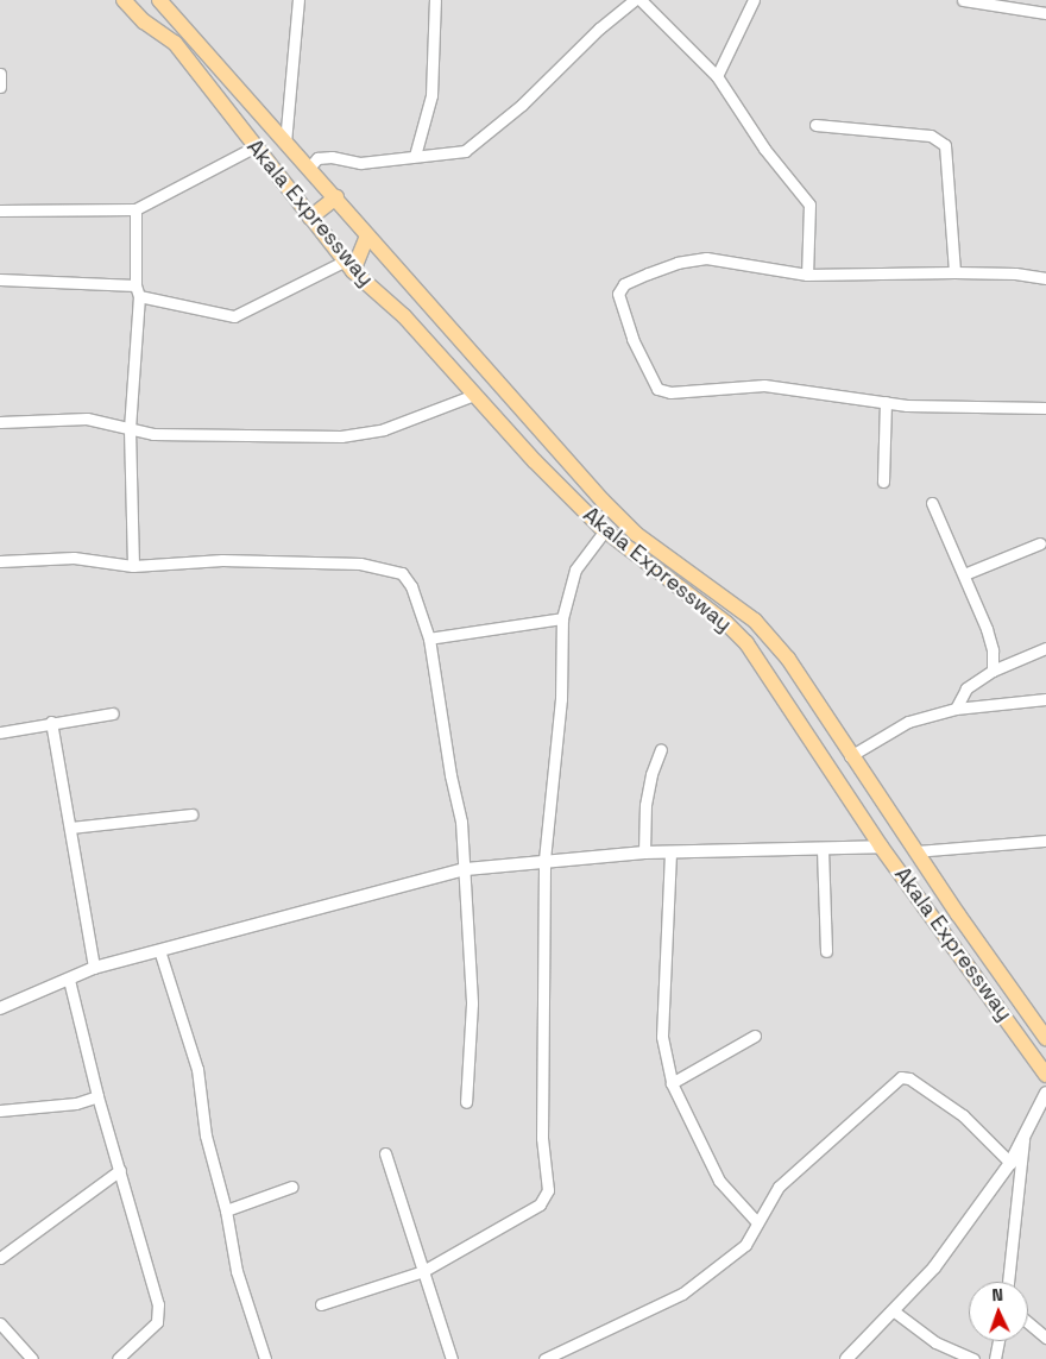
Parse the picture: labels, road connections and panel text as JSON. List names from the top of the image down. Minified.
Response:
{"streets":{"main road":["Akala Expressway"]},"north":"top"}
